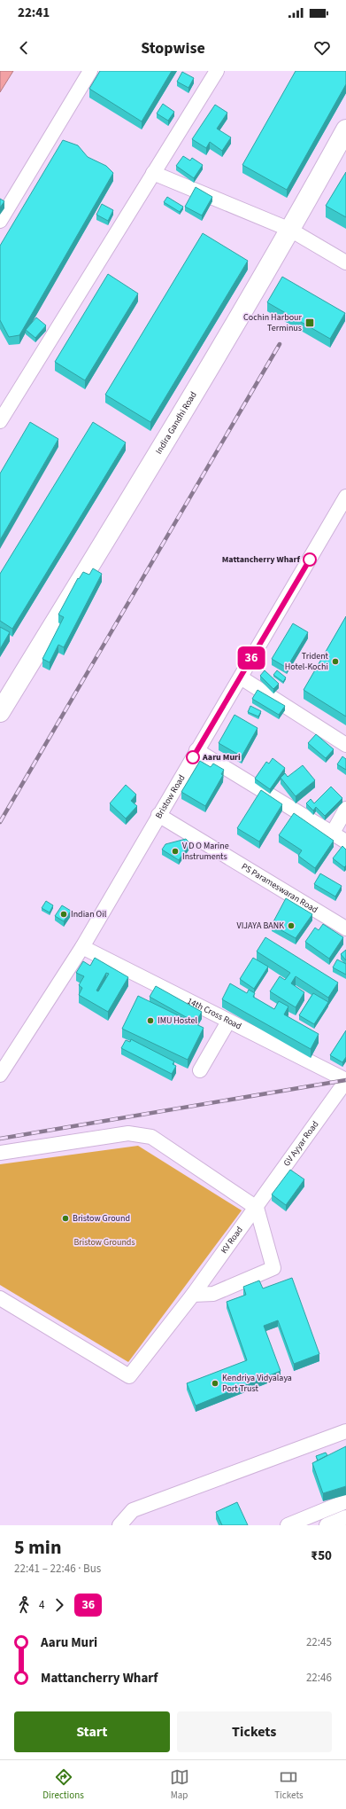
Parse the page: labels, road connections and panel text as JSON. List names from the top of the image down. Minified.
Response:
{"streets":{"highway":["Indira Gandhi Road"],"street":["Bristow Road","PS Parameswaran Road","14th Cross Road","GV Ayyar Road","KV Road"]},"crossings":[["Bristow Road","PS Parameswaran Road"],["Bristow Road","14th Cross Road"],["14th Cross Road","GV Ayyar Road"],["GV Ayyar Road","KV Road"]],"parks":["Bristow Grounds"],"places":{"transit":["Cochin Harbour Terminus"],"other":["Mattancherry Wharf","Trident Hotel-Kochi","Aaru Muri","V D O Marine Instruments","Indian Oil","VIJAYA BANK","IMU Hostel","Bristow Ground","Kendriya Vidyalaya Port Trust"]},"lines":["bus line 36"],"page":{"status":"22:41","header":"Stopwise","on_map":"36","heading":["5 min","22:41 – 22:46 · Bus","₹50"],"legs":["4","36"],"list":[{"name":"Aaru Muri","value":"22:45"},{"name":"Mattancherry Wharf","value":"22:46"}],"buttons":["Start","Tickets"],"tabs":["Directions","Map","Tickets"]}}
